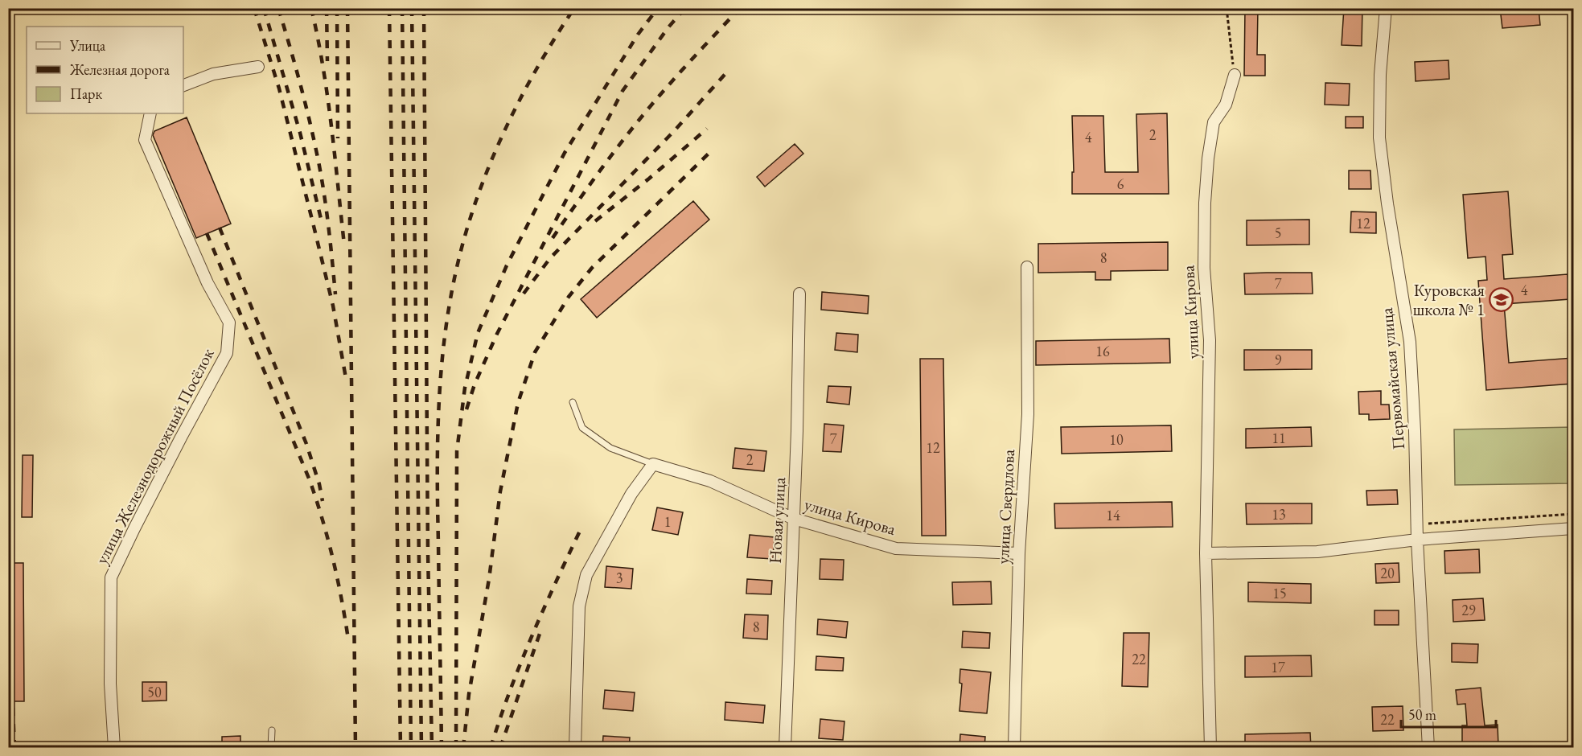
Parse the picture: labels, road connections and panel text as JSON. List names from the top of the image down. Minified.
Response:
{"streets":{"street":["улица Кирова","Первомайская улица","улица Железнодорожный Посёлок","улица Свердлова","Новая улица"]},"crossings":[["улица Кирова","улица Свердлова"],["улица Кирова","Новая улица"]],"places":{"school or university":["Куровская школа № 1"]},"house_numbers":["2","4","6","12","5","8","7","4","16","9","11","7","10","12","2","13","14","1","20","3","15","29","8","22","17","50","22"],"legend":["Улица","Железная дорога","Парк"],"scale_bar":"50 m"}
